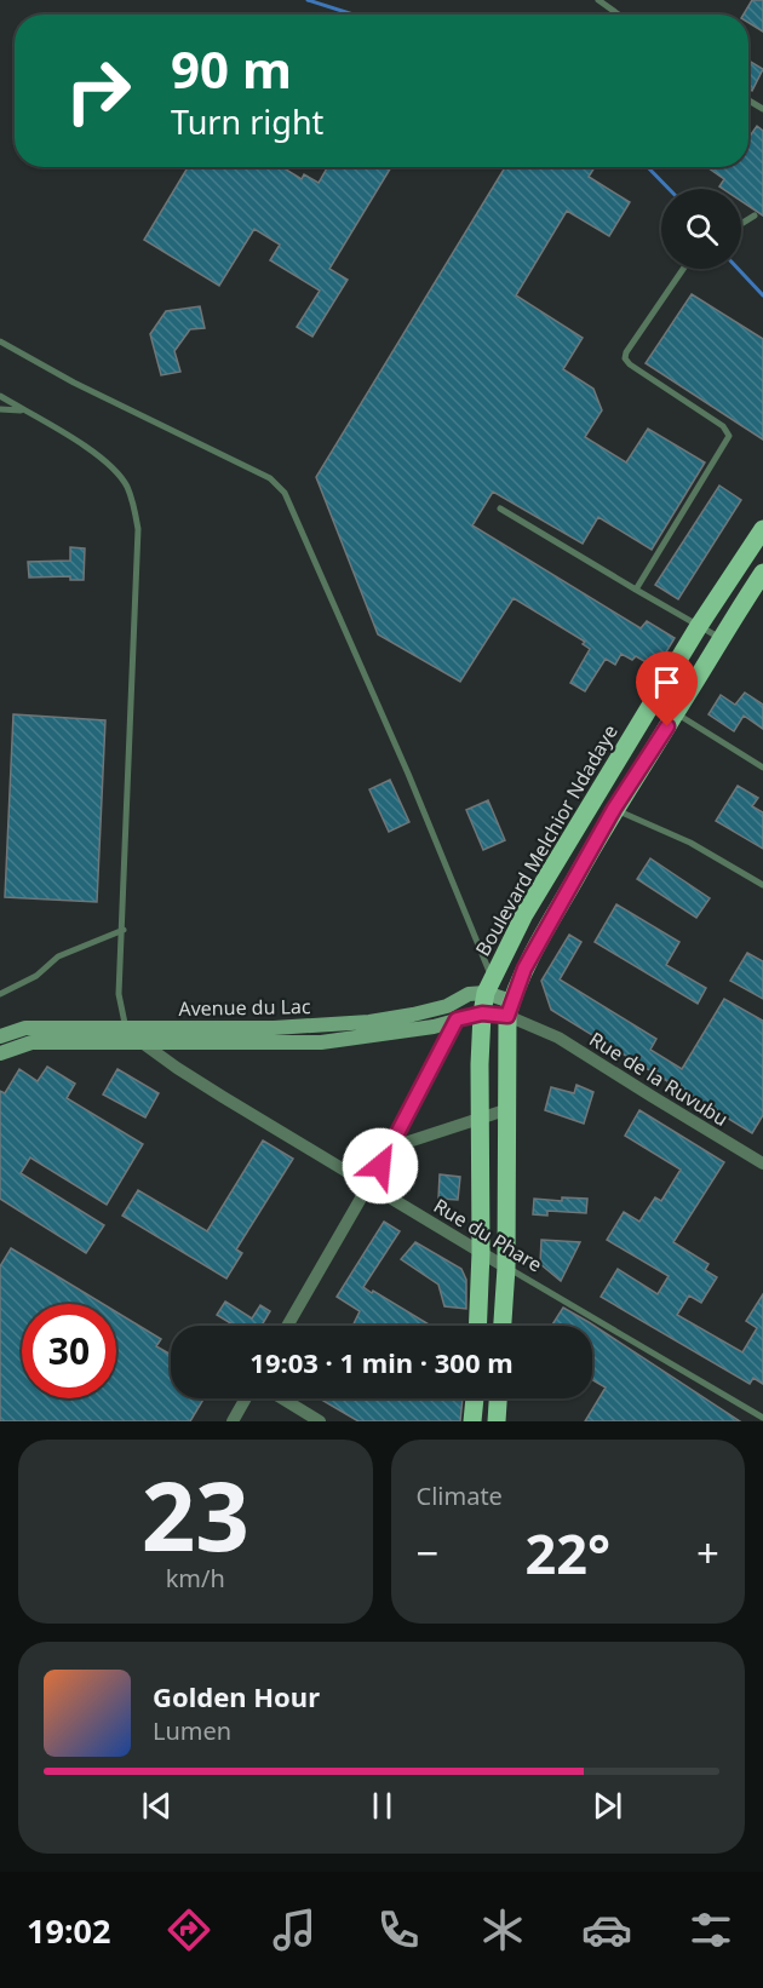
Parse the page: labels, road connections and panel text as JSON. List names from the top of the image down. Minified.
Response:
{"streets":{"main road":["Boulevard Melchior Ndadaye","Avenue du Lac"],"street":["Rue de la Ruvubu","Rue du Phare"]},"crossings":[["Boulevard Melchior Ndadaye","Avenue du Lac"],["Boulevard Melchior Ndadaye","Rue du Phare"],["Avenue du Lac","Rue de la Ruvubu"],["Avenue du Lac","Rue du Phare"]],"page":{"turn":["90 m","Turn right"],"limit":"30","trip":"19:03 · 1 min · 300 m","tile":[["23","km/h"],"Climate"],"heat":["−","22°","+"],"song":["Golden Hour","Lumen"],"tabs":"19:02"}}
